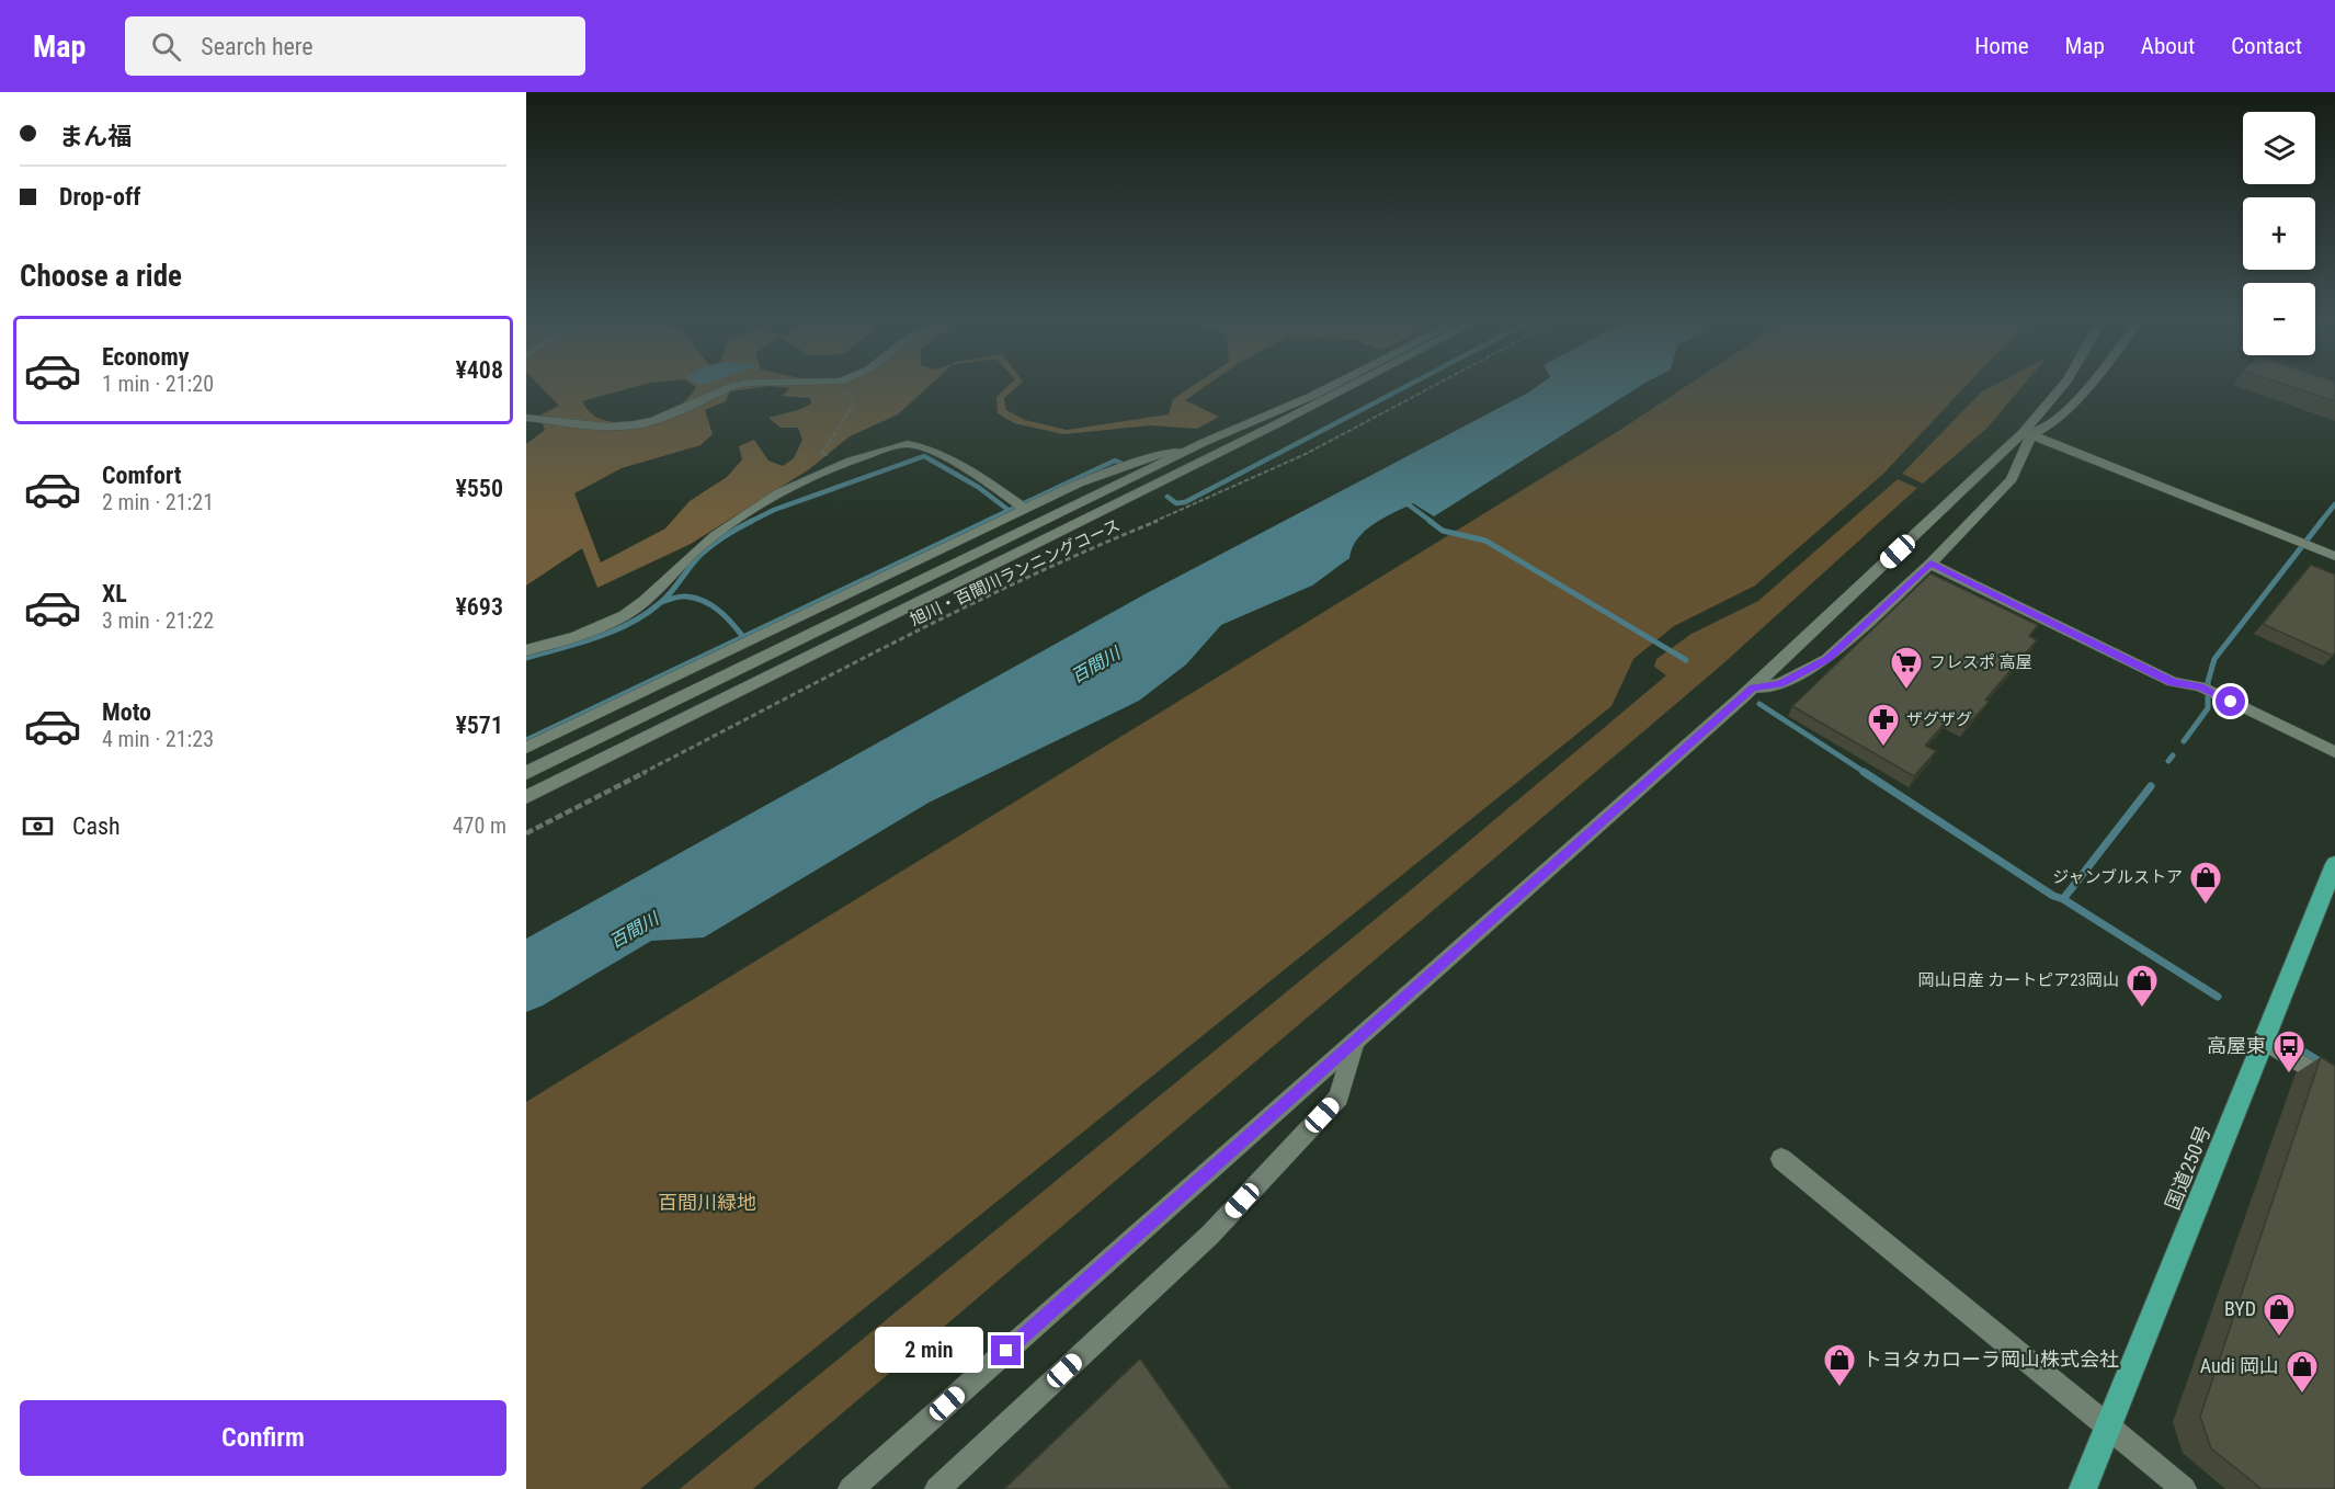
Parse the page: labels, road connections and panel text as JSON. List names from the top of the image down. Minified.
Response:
{"streets":{"highway":["国道250号"],"path":["旭川・百間川ランニングコース"]},"water":["百間川"],"parks":["百間川緑地"],"places":{"supermarket":["フレスポ 高屋"],"pharmacy":["ザグザグ"],"shop":["ジャンブルストア","岡山日産 カートピア23岡山","BYD","トヨタカローラ岡山株式会社","Audi 岡山"],"bus stop":["高屋東"]},"page":{"header":"Map","search":"Search here","nav":["Home","Map","About","Contact"],"banner":["まん福","Drop-off"],"map_buttons":["+","−"],"heading":"Choose a ride","list":[{"name":"Economy","note":"1 min · 21:20","value":"¥408"},{"name":"Comfort","note":"2 min · 21:21","value":"¥550"},{"name":"XL","note":"3 min · 21:22","value":"¥693"},{"name":"Moto","note":"4 min · 21:23","value":"¥571"}],"pay":["Cash","470 m"],"bubble":"2 min","buttons":"Confirm"}}
